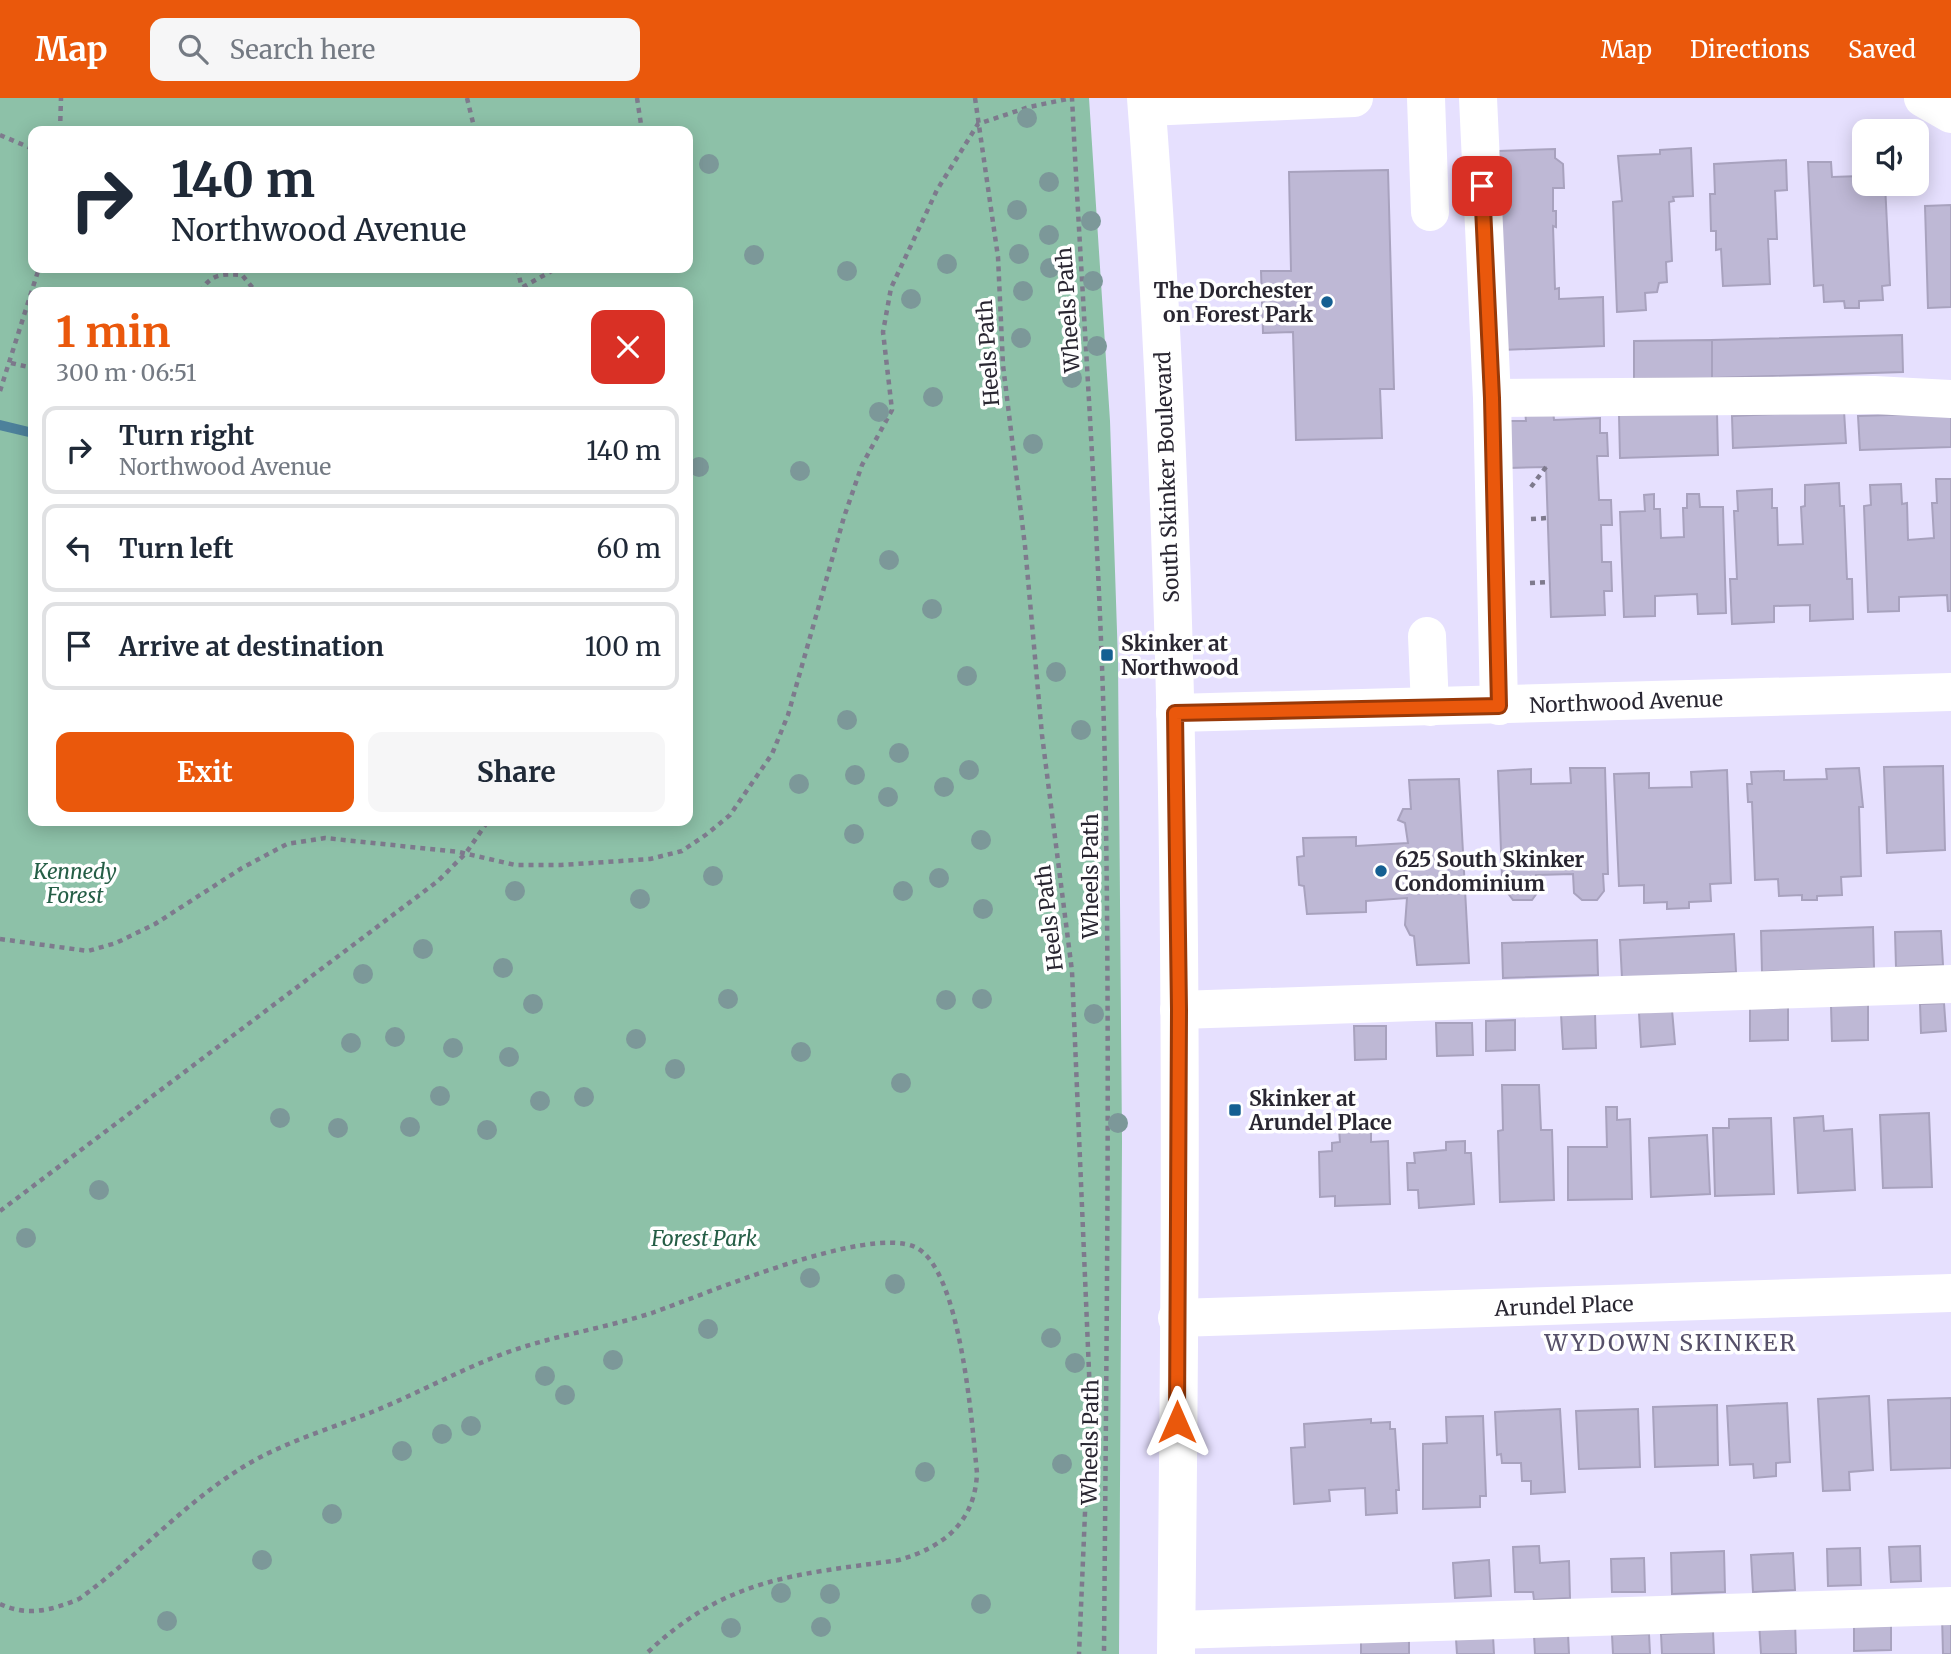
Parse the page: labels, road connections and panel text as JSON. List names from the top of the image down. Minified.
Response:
{"streets":{"street":["South Skinker Boulevard","Northwood Avenue","Arundel Place"],"path":["Wheels Path","Heels Path"]},"crossings":[["South Skinker Boulevard","Northwood Avenue"],["South Skinker Boulevard","Arundel Place"]],"districts":["WYDOWN SKINKER"],"parks":["Kennedy Forest","Forest Park"],"places":{"other":["The Dorchester on Forest Park","625 South Skinker Condominium"],"transit":["Skinker at Northwood","Skinker at Arundel Place"]},"page":{"header":"Map","search":"Search here","nav":["Map","Directions","Saved"],"turn":["140 m","Northwood Avenue"],"heading":["1 min","300 m · 06:51"],"list":[{"name":"Turn right","note":"Northwood Avenue","value":"140 m"},{"name":"Turn left","value":"60 m"},{"name":"Arrive at destination","value":"100 m"}],"buttons":["Exit","Share"]}}
